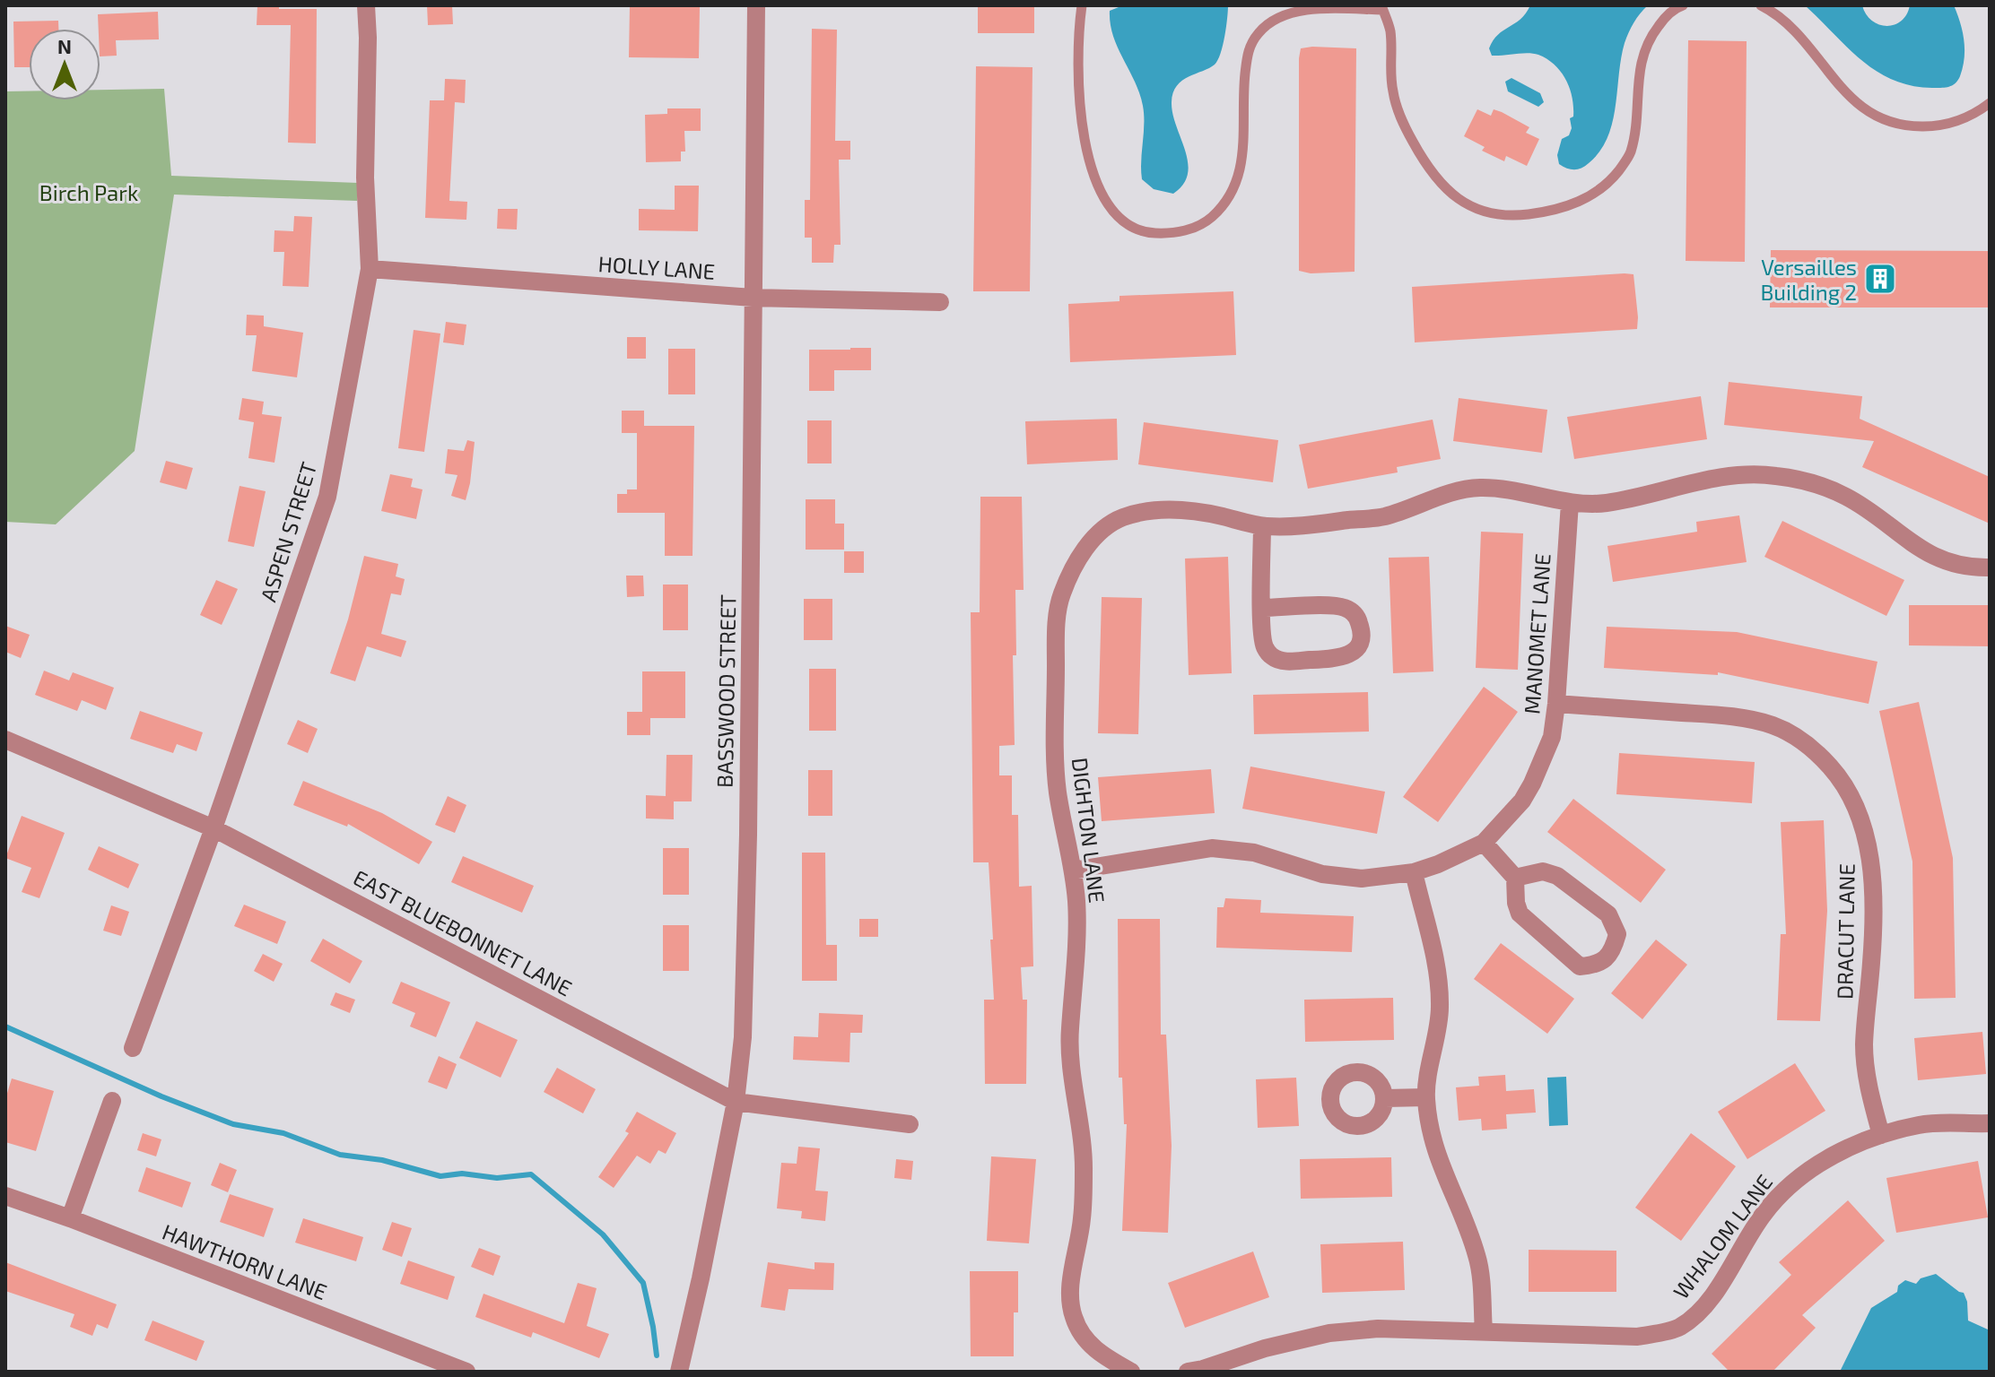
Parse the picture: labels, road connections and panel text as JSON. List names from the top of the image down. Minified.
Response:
{"streets":{"street":["HOLLY LANE","ASPEN STREET","MANOMET LANE","BASSWOOD STREET","DIGHTON LANE","DRACUT LANE","EAST BLUEBONNET LANE","WHALOM LANE","HAWTHORN LANE"]},"crossings":[["HOLLY LANE","ASPEN STREET"],["HOLLY LANE","BASSWOOD STREET"],["ASPEN STREET","EAST BLUEBONNET LANE"],["MANOMET LANE","DIGHTON LANE"],["MANOMET LANE","DRACUT LANE"],["BASSWOOD STREET","EAST BLUEBONNET LANE"],["DRACUT LANE","WHALOM LANE"]],"parks":["Birch Park"],"places":{"building":["Versailles Building 2"]},"north":"top"}
